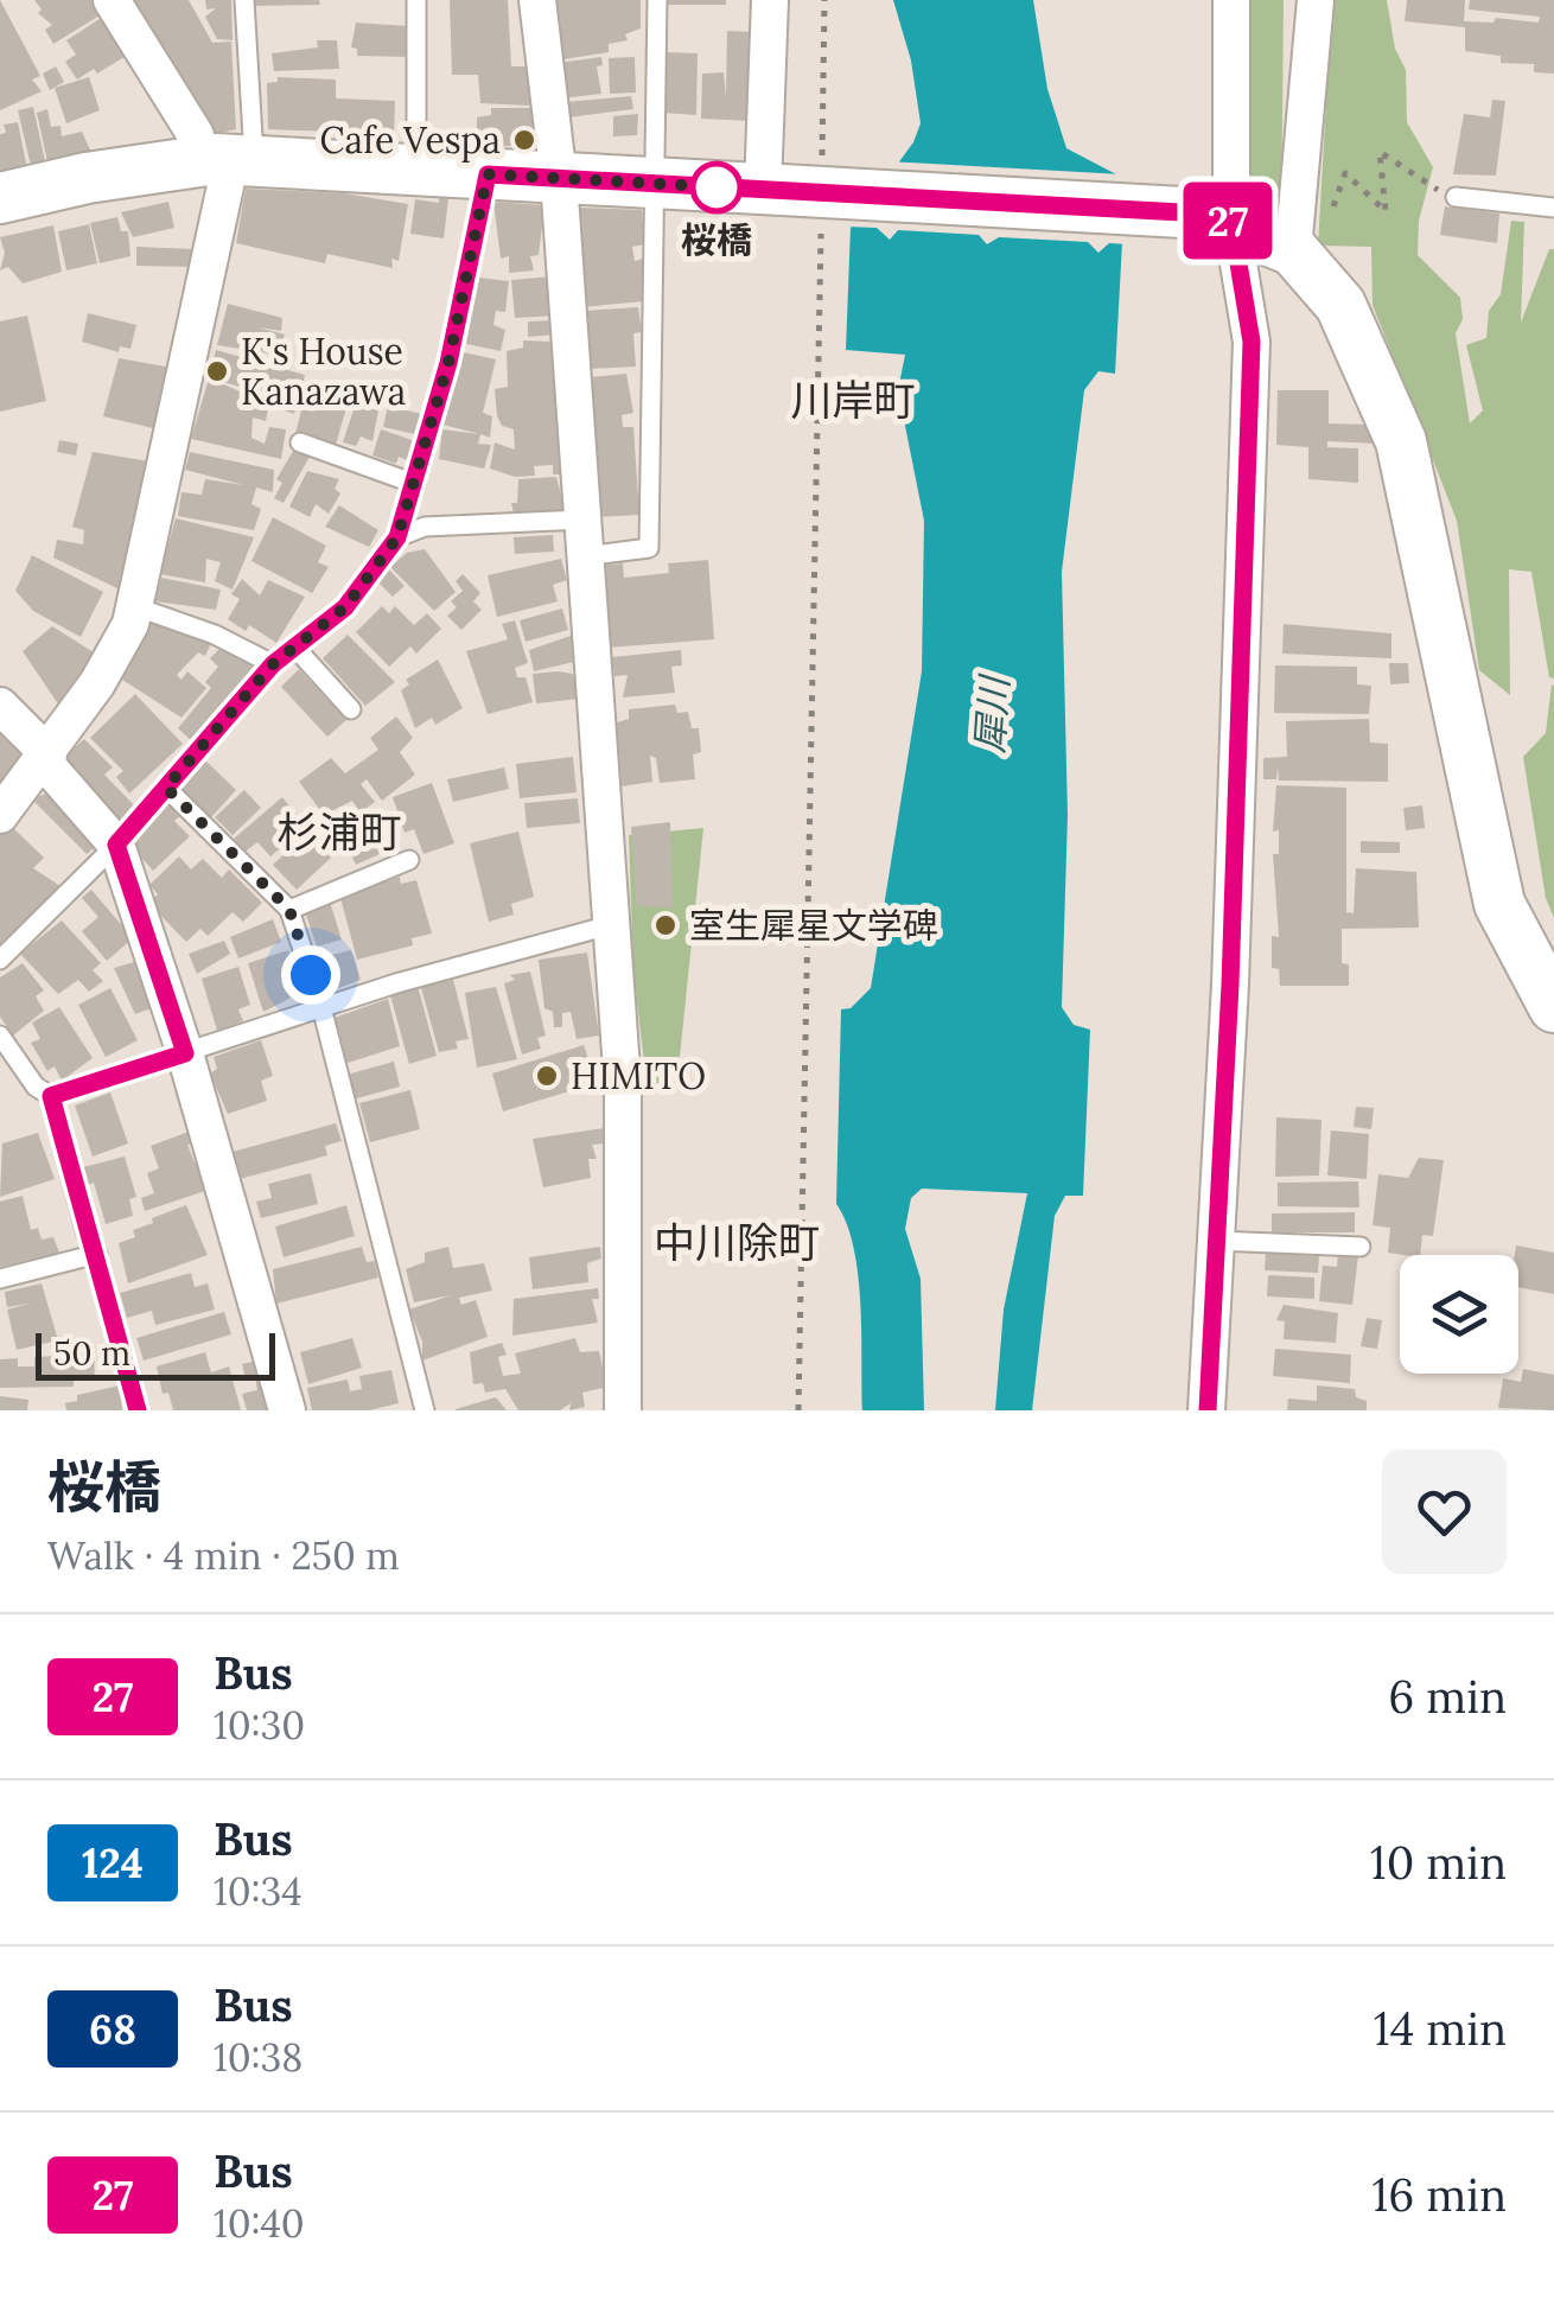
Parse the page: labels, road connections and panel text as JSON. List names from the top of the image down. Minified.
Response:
{"districts":["川岸町","杉浦町","中川除町"],"water":["犀川"],"places":["Cafe Vespa","桜橋","K's House Kanazawa","室生犀星文学碑","HIMITO"],"lines":["bus line 27"],"scale_bar":"50 m","page":{"on_map":"27","scale":"50 m","heading":["桜橋","Walk · 4 min · 250 m"],"list":[{"mark":"27","name":"Bus","note":"10:30","value":"6 min"},{"mark":"124","name":"Bus","note":"10:34","value":"10 min"},{"mark":"68","name":"Bus","note":"10:38","value":"14 min"},{"mark":"27","name":"Bus","note":"10:40","value":"16 min"}]}}
